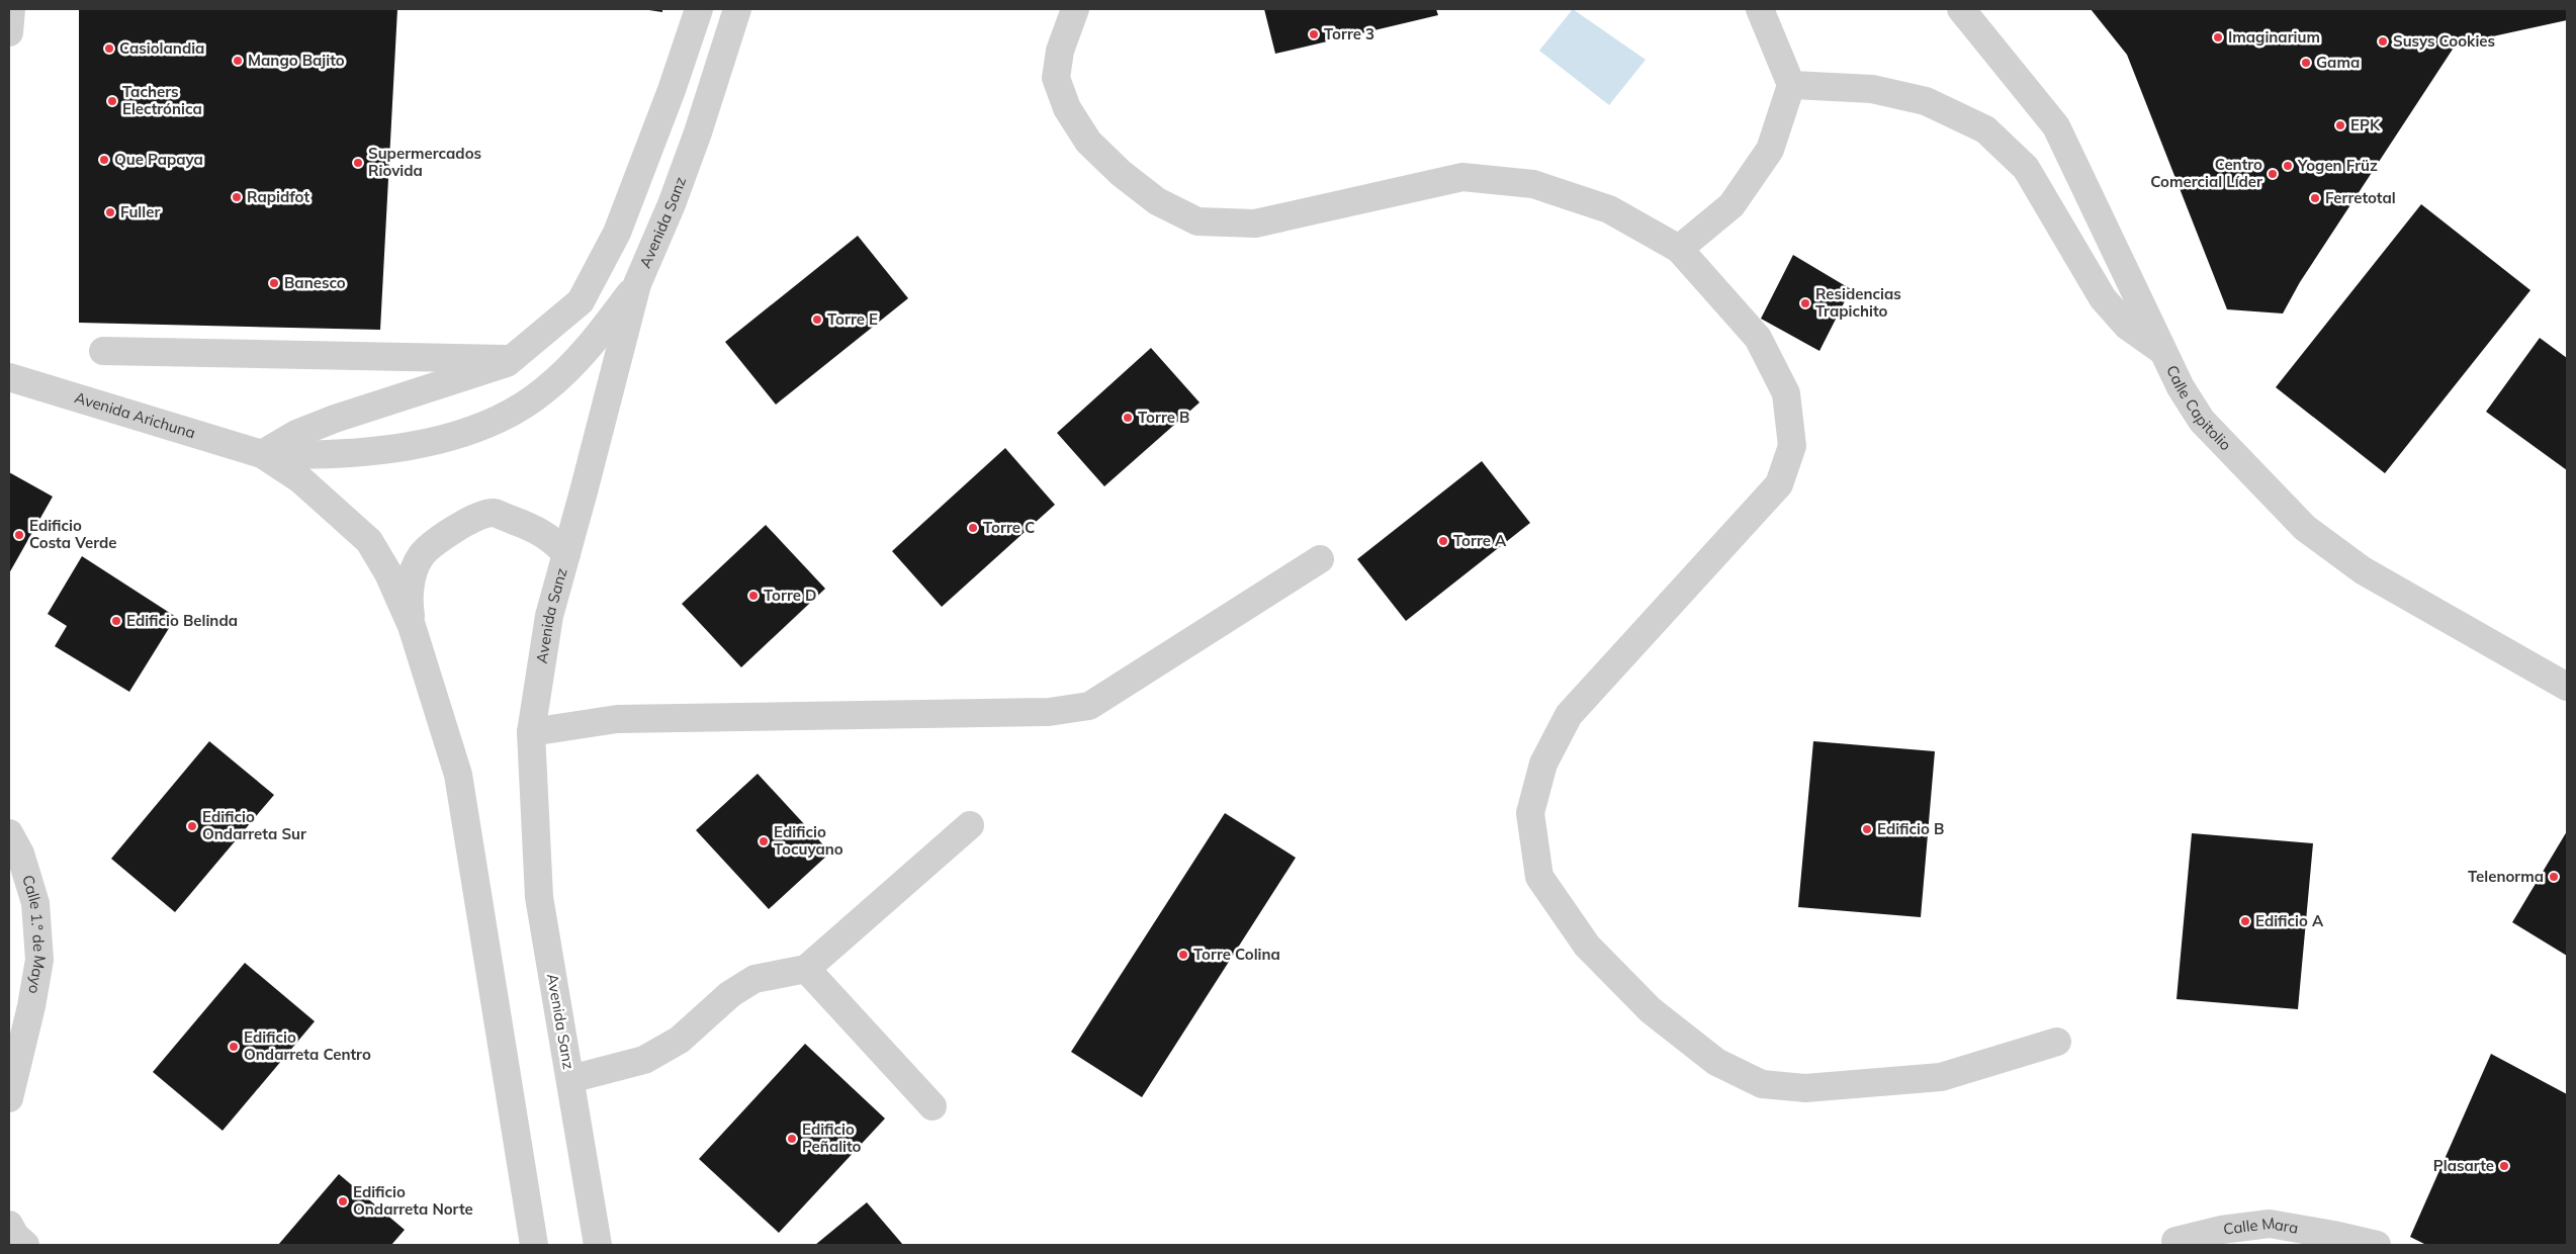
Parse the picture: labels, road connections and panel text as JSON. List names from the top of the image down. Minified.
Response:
{"streets":{"street":["Avenida Sanz","Calle Capitolio","Avenida Arichuna","Calle 1.° de Mayo","Calle Mara"]},"places":["Torre 3","Imaginarium","Susys Cookies","Casiolandia","Mango Bajito","Gama","Tachers Electrónica","EPK","Que Papaya","Supermercados Riovida","Yogen Früz","Centro Comercial Líder","Rapidfot","Ferretotal","Fuller","Banesco","Residencias Trapichito","Torre E","Torre B","Torre C","Edificio Costa Verde","Torre A","Torre D","Edificio Belinda","Edificio Ondarreta Sur","Edificio B","Edificio Tocuyano","Telenorma","Edificio A","Torre Colina","Edificio Ondarreta Centro","Edificio Peñalito","Plasarte","Edificio Ondarreta Norte"]}
